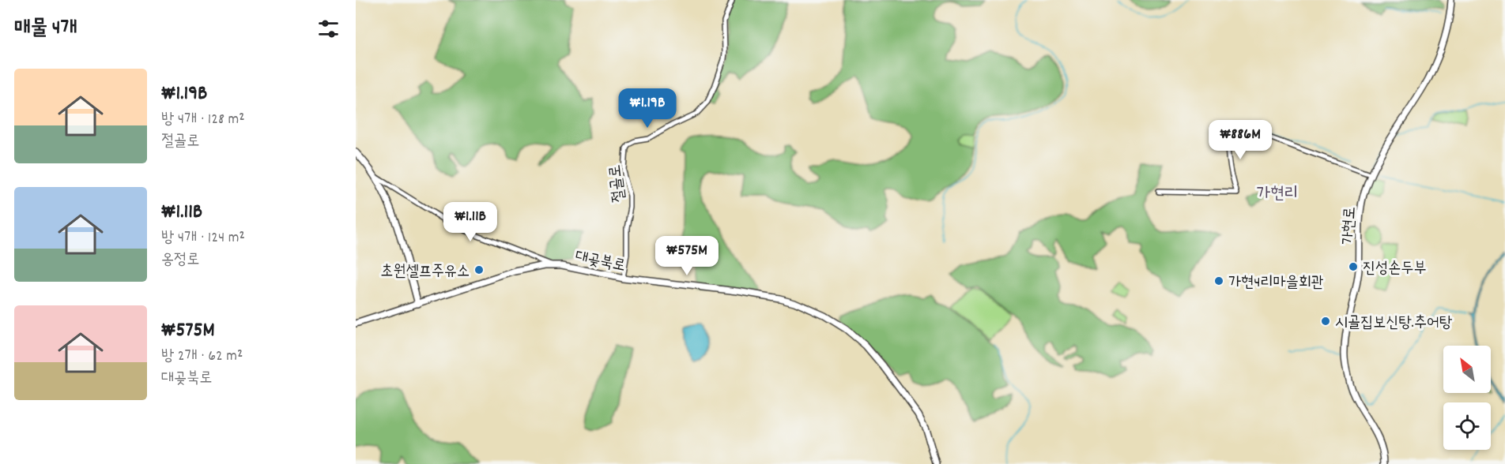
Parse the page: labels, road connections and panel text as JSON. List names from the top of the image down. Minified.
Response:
{"streets":{"street":["절골로","가현로","대곶북로"]},"crossings":[["절골로","대곶북로"]],"districts":["가현리"],"places":["진성손두부","초원셀프주유소","가현4리마을회관","시골집보신탕.추어탕"],"north":"top left","page":{"heading":"매물 4개","list":[{"name":"₩1.19B","note":"방 4개 · 128 m² · 절골로"},{"name":"₩1.11B","note":"방 4개 · 124 m² · 옹정로"},{"name":"₩575M","note":"방 2개 · 62 m² · 대곶북로"}],"price":["₩1.19B","₩886M","₩1.11B","₩575M"]}}
